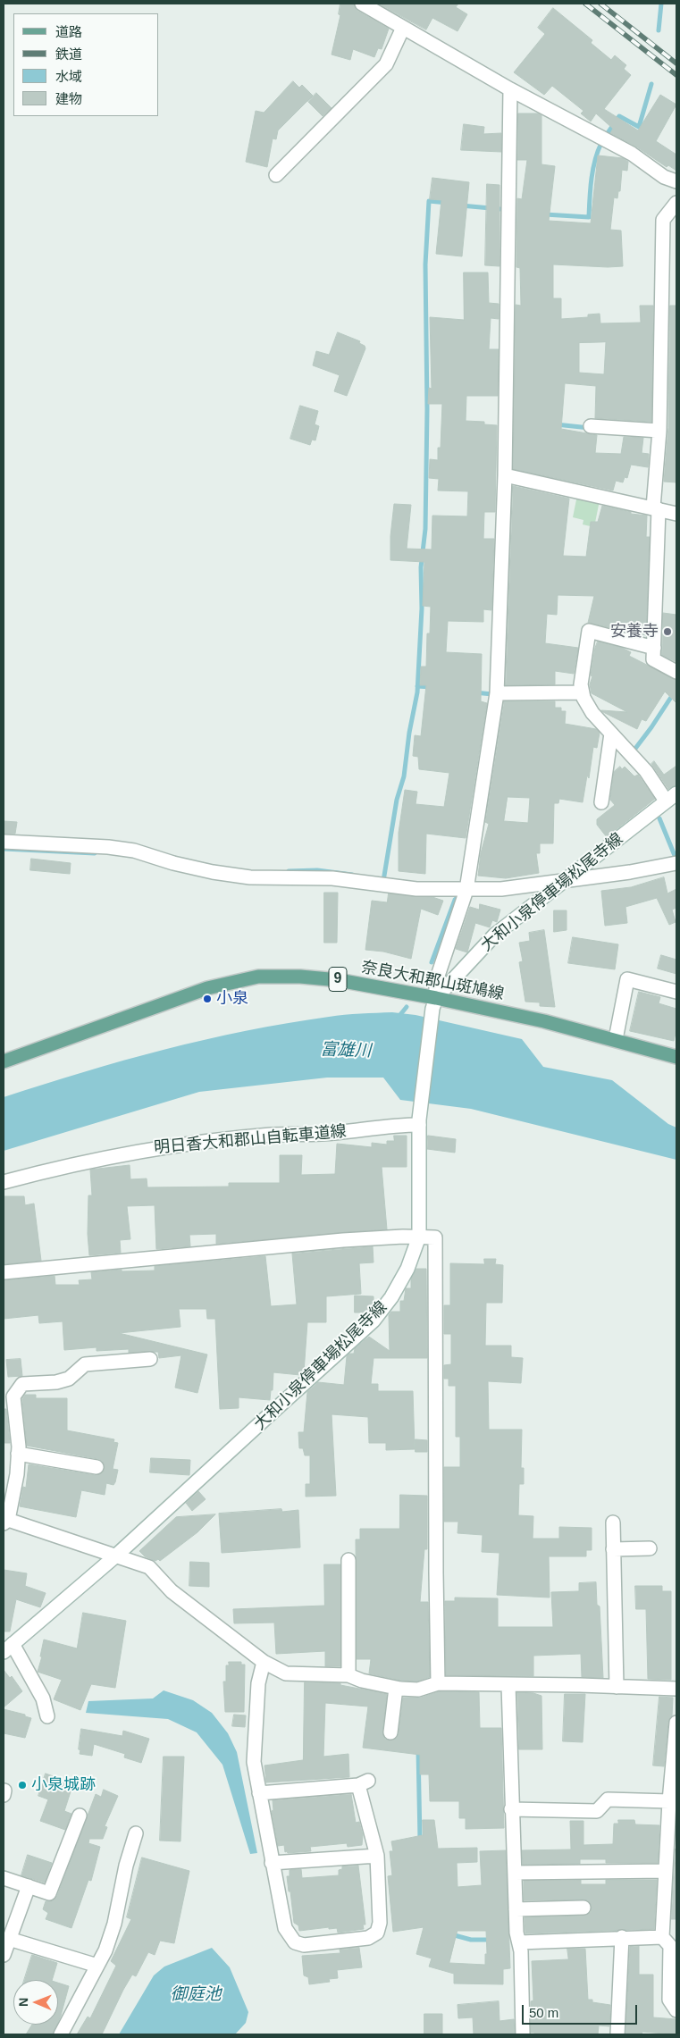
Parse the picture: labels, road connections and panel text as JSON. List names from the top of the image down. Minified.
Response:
{"streets":{"main road":["9","奈良大和郡山斑鳩線"],"street":["大和小泉停車場松尾寺線","明日香大和郡山自転車道線"]},"crossings":[["大和小泉停車場松尾寺線","奈良大和郡山斑鳩線"],["大和小泉停車場松尾寺線","明日香大和郡山自転車道線"]],"water":["富雄川","御庭池"],"places":["安養寺","小泉","小泉城跡"],"legend":["道路","鉄道","水域","建物"],"scale_bar":"50 m","north":"left"}
